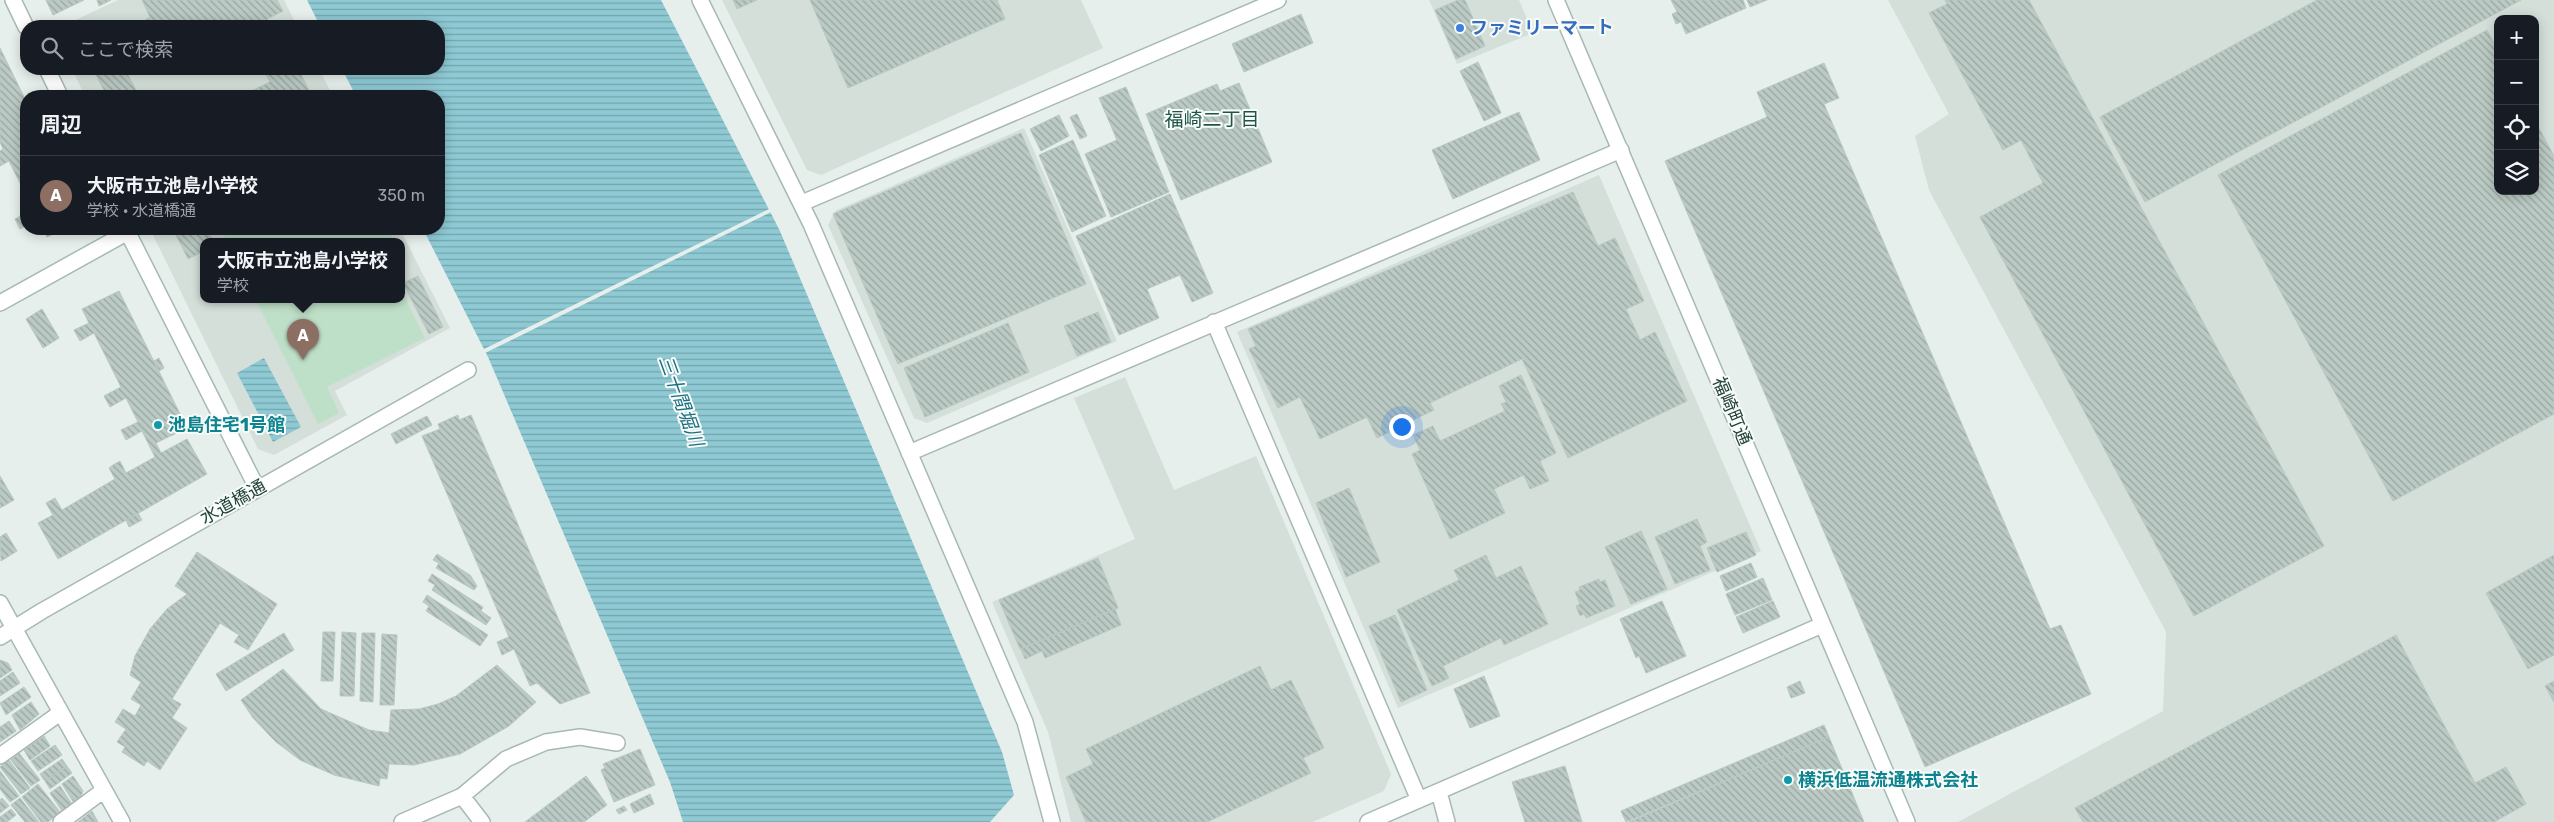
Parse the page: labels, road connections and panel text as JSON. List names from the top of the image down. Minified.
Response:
{"streets":{"street":["福崎町通","水道橋通"]},"districts":["福崎二丁目"],"water":["三十間堀川"],"places":["ファミリーマート","池島住宅1号館","横浜低温流通株式会社"],"page":{"map_buttons":["+","−"],"search":"ここで検索","heading":"周辺","list":[{"mark":"A","name":"大阪市立池島小学校","note":"学校 · 水道橋通","value":"350 m"}],"popup":["大阪市立池島小学校","学校"],"pins":"A"}}
